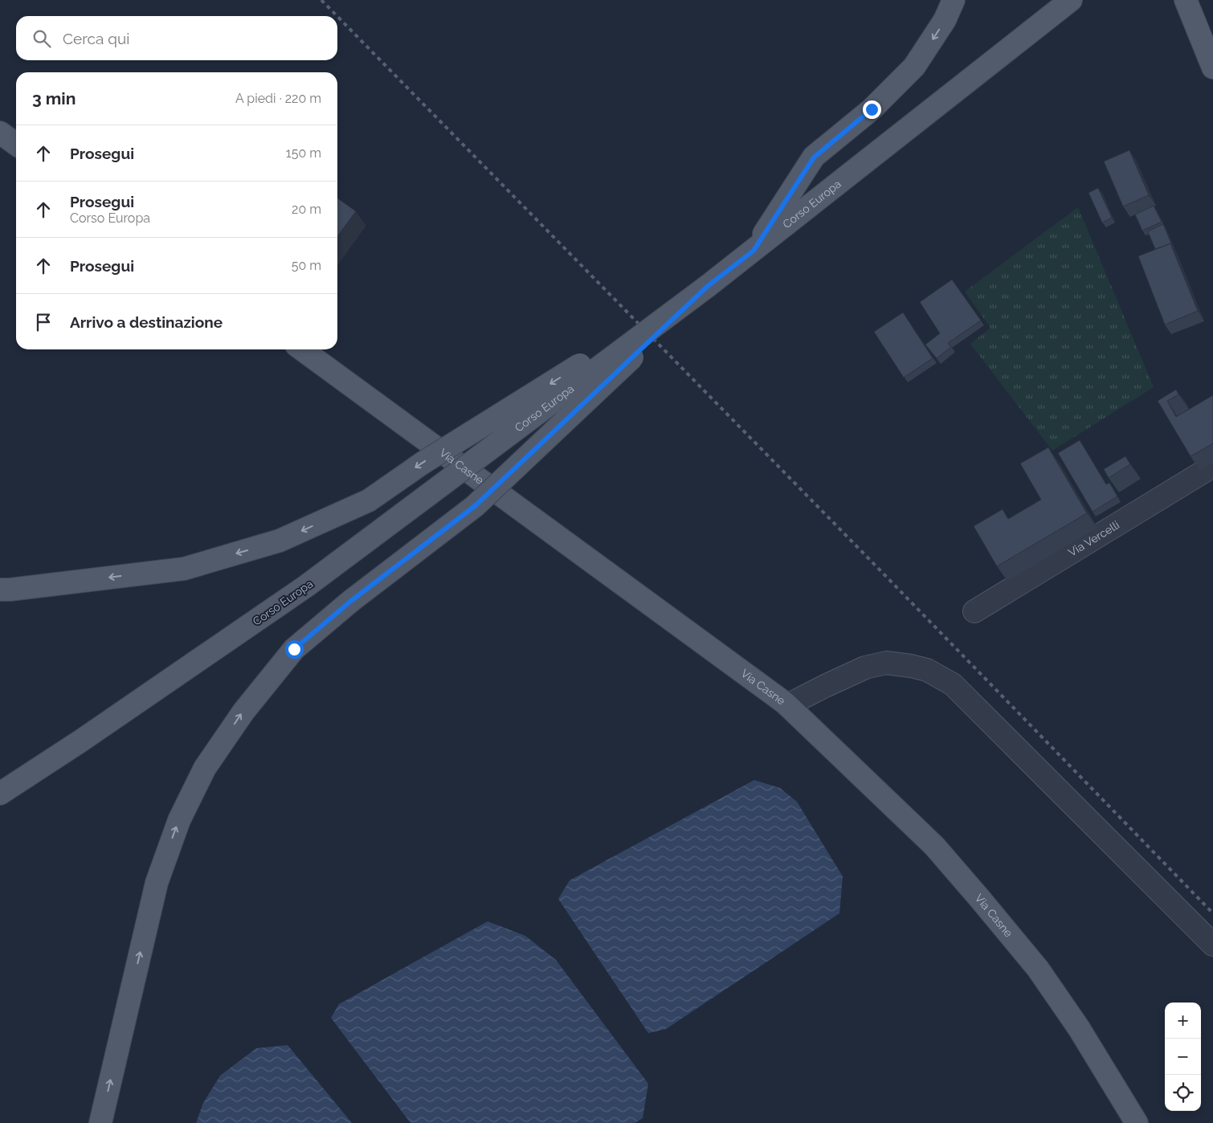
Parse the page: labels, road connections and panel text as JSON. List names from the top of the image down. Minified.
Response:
{"streets":{"main road":["Corso Europa","Via Casne"],"street":["Via Vercelli"]},"page":{"search":"Cerca qui","heading":["3 min","A piedi · 220 m"],"list":[["Prosegui","150 m"],["Prosegui","Corso Europa","20 m"],["Prosegui","50 m"],"Arrivo a destinazione"],"map_buttons":["+","−"]}}
